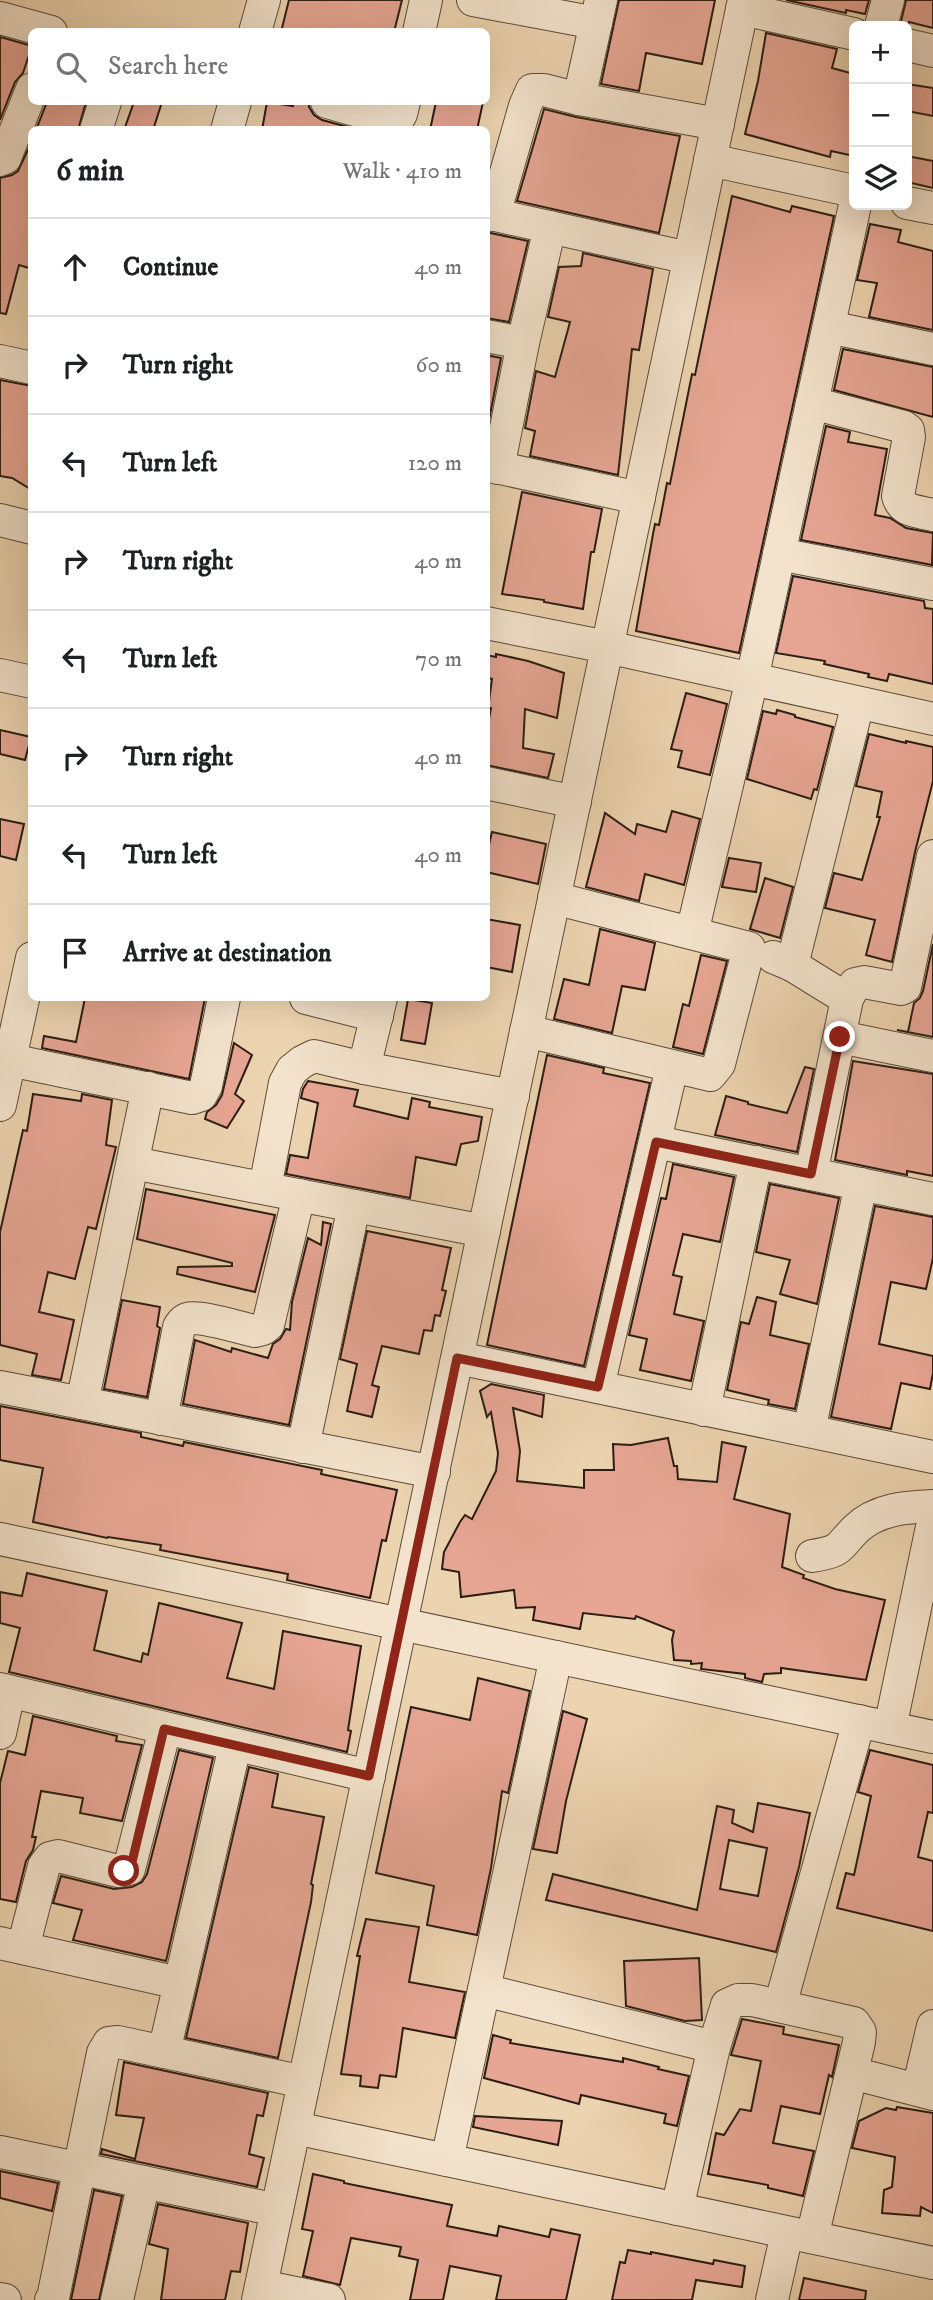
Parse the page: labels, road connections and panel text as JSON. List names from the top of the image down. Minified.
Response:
{"page":{"map_buttons":["+","−"],"search":"Search here","heading":["6 min","Walk · 410 m"],"list":[["Continue","40 m"],["Turn right","60 m"],["Turn left","120 m"],["Turn right","40 m"],["Turn left","70 m"],["Turn right","40 m"],["Turn left","40 m"],"Arrive at destination"]}}
